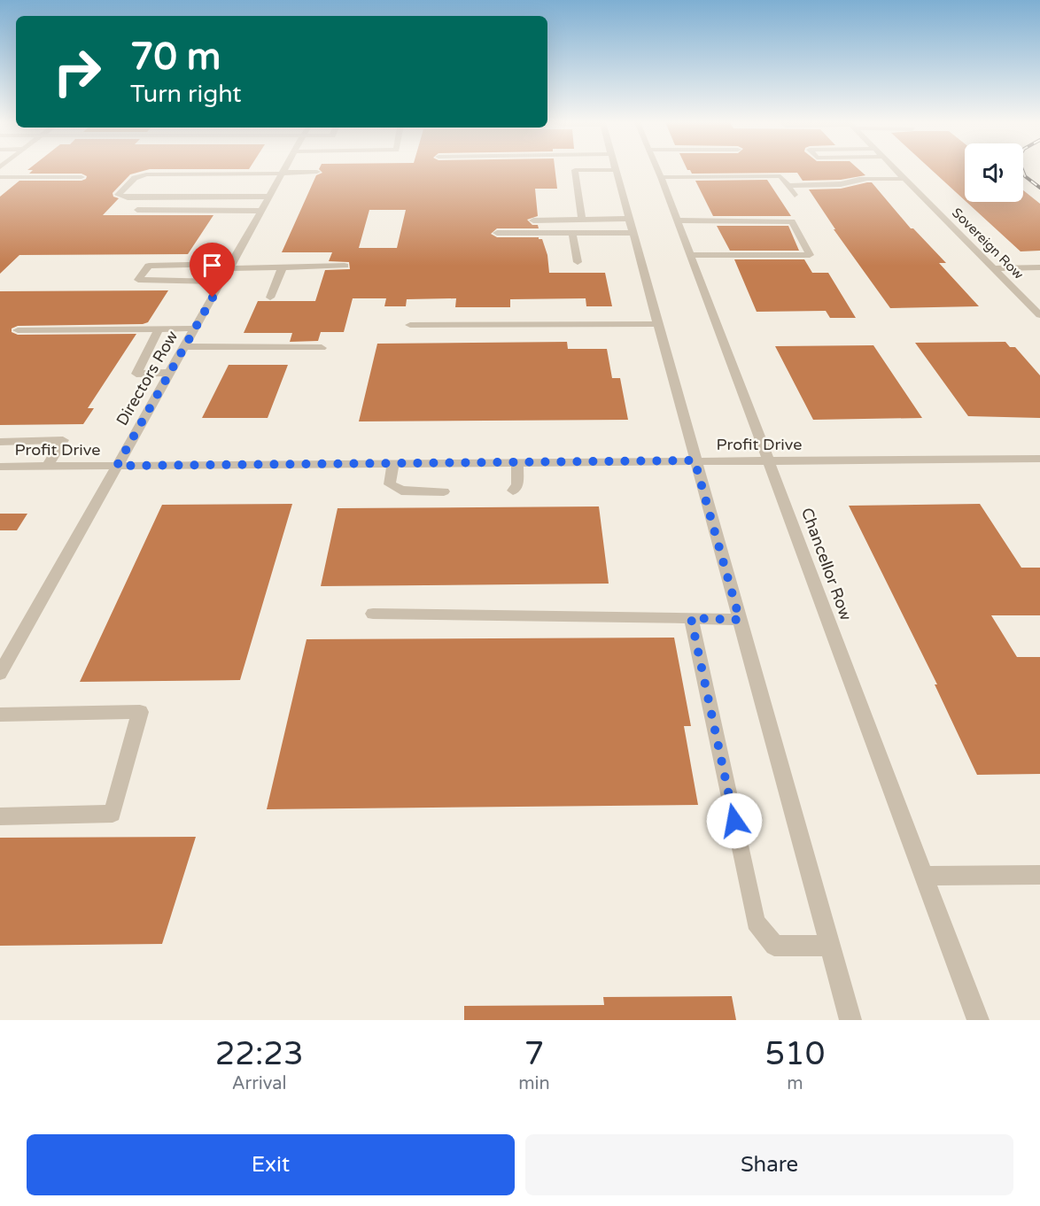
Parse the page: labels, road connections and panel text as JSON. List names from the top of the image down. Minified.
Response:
{"streets":{"street":["Sovereign Row","Directors Row","Profit Drive","Chancellor Row"]},"crossings":[["Directors Row","Profit Drive"],["Profit Drive","Chancellor Row"]],"page":{"turn":["70 m","Turn right"],"eta":["22:23","Arrival","7","min","510","m"],"buttons":["Exit","Share"]}}
